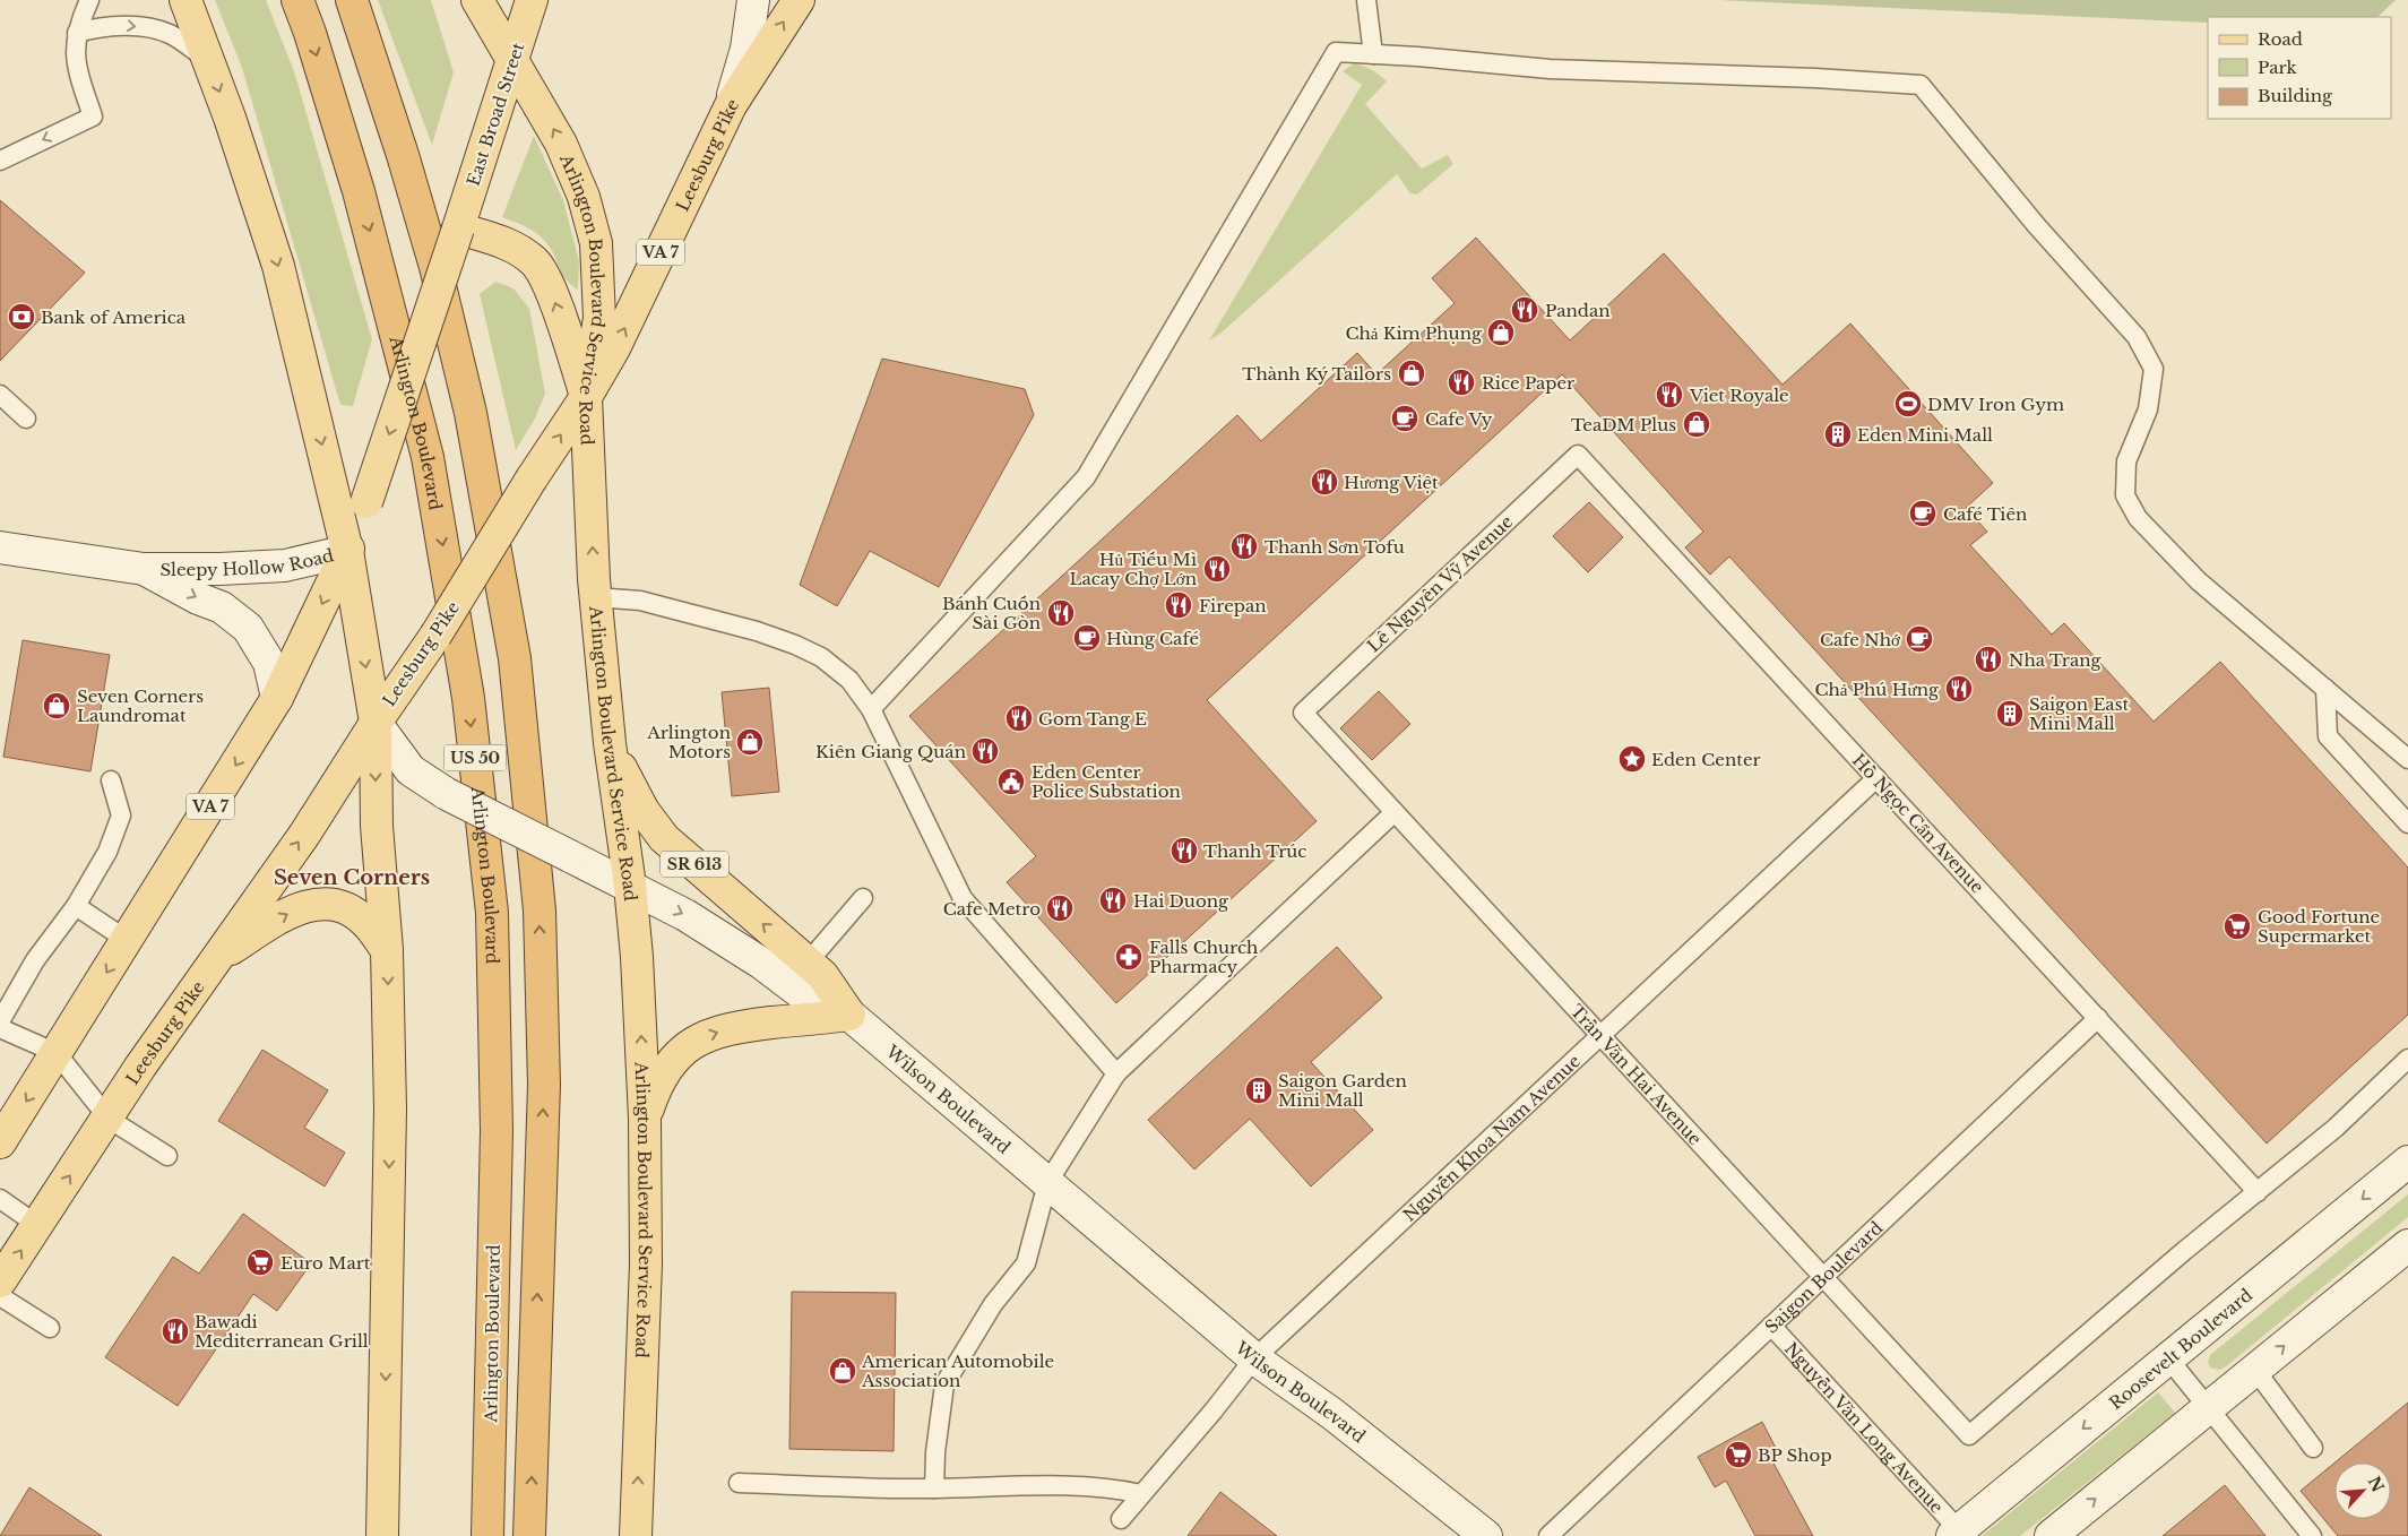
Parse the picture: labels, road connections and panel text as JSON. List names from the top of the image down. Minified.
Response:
{"streets":{"highway":["Arlington Boulevard","US 50"],"main road":["East Broad Street","Leesburg Pike","VA 7","Arlington Boulevard Service Road","Sleepy Hollow Road","SR 613","Wilson Boulevard","Roosevelt Boulevard"],"lane":["Lê Nguyên Vỹ Avenue","Hồ Ngọc Cẩn Avenue","Trần Văn Hai Avenue","Nguyễn Khoa Nam Avenue","Saigon Boulevard","Nguyễn Văn Long Avenue"]},"crossings":[["East Broad Street","VA 7"],["East Broad Street","Arlington Boulevard Service Road"],["Leesburg Pike","Arlington Boulevard Service Road"],["Leesburg Pike","Wilson Boulevard"],["VA 7","Sleepy Hollow Road"],["Arlington Boulevard Service Road","SR 613"],["Arlington Boulevard Service Road","Wilson Boulevard"],["Lê Nguyên Vỹ Avenue","Hồ Ngọc Cẩn Avenue"],["Lê Nguyên Vỹ Avenue","Trần Văn Hai Avenue"],["Hồ Ngọc Cẩn Avenue","Trần Văn Hai Avenue"],["Hồ Ngọc Cẩn Avenue","Nguyễn Khoa Nam Avenue"],["Hồ Ngọc Cẩn Avenue","Saigon Boulevard"],["SR 613","Wilson Boulevard"],["Trần Văn Hai Avenue","Nguyễn Khoa Nam Avenue"],["Trần Văn Hai Avenue","Saigon Boulevard"],["Wilson Boulevard","Nguyễn Khoa Nam Avenue"],["Saigon Boulevard","Nguyễn Văn Long Avenue"],["Roosevelt Boulevard","Nguyễn Văn Long Avenue"]],"districts":["Seven Corners"],"places":{"restaurant":["Pandan","Rice Paper","Viet Royale","Hương Việt","Thanh Sơn Tofu","Hủ Tiếu Mì Lacay Chợ Lớn","Firepan","Bánh Cuốn Sài Gòn","Nha Trang","Chả Phú Hưng","Gom Tang E","Kiên Giang Quán","Thanh Trúc","Hai Duong","Cafe Metro","Bawadi Mediterranean Grill"],"bank":["Bank of America"],"shop":["Chả Kim Phụng","Thành Ký Tailors","TeaDM Plus","Seven Corners Laundromat","Arlington Motors","American Automobile Association"],"sports":["DMV Iron Gym"],"cafe":["Cafe Vy","Café Tiên","Hùng Café","Cafe Nhớ"],"building":["Eden Mini Mall","Saigon East Mini Mall","Saigon Garden Mini Mall"],"place":["Eden Center"],"public building":["Eden Center Police Substation"],"supermarket":["Good Fortune Supermarket","Euro Mart","BP Shop"],"pharmacy":["Falls Church Pharmacy"]},"legend":["Road","Park","Building"],"north":"top right"}
